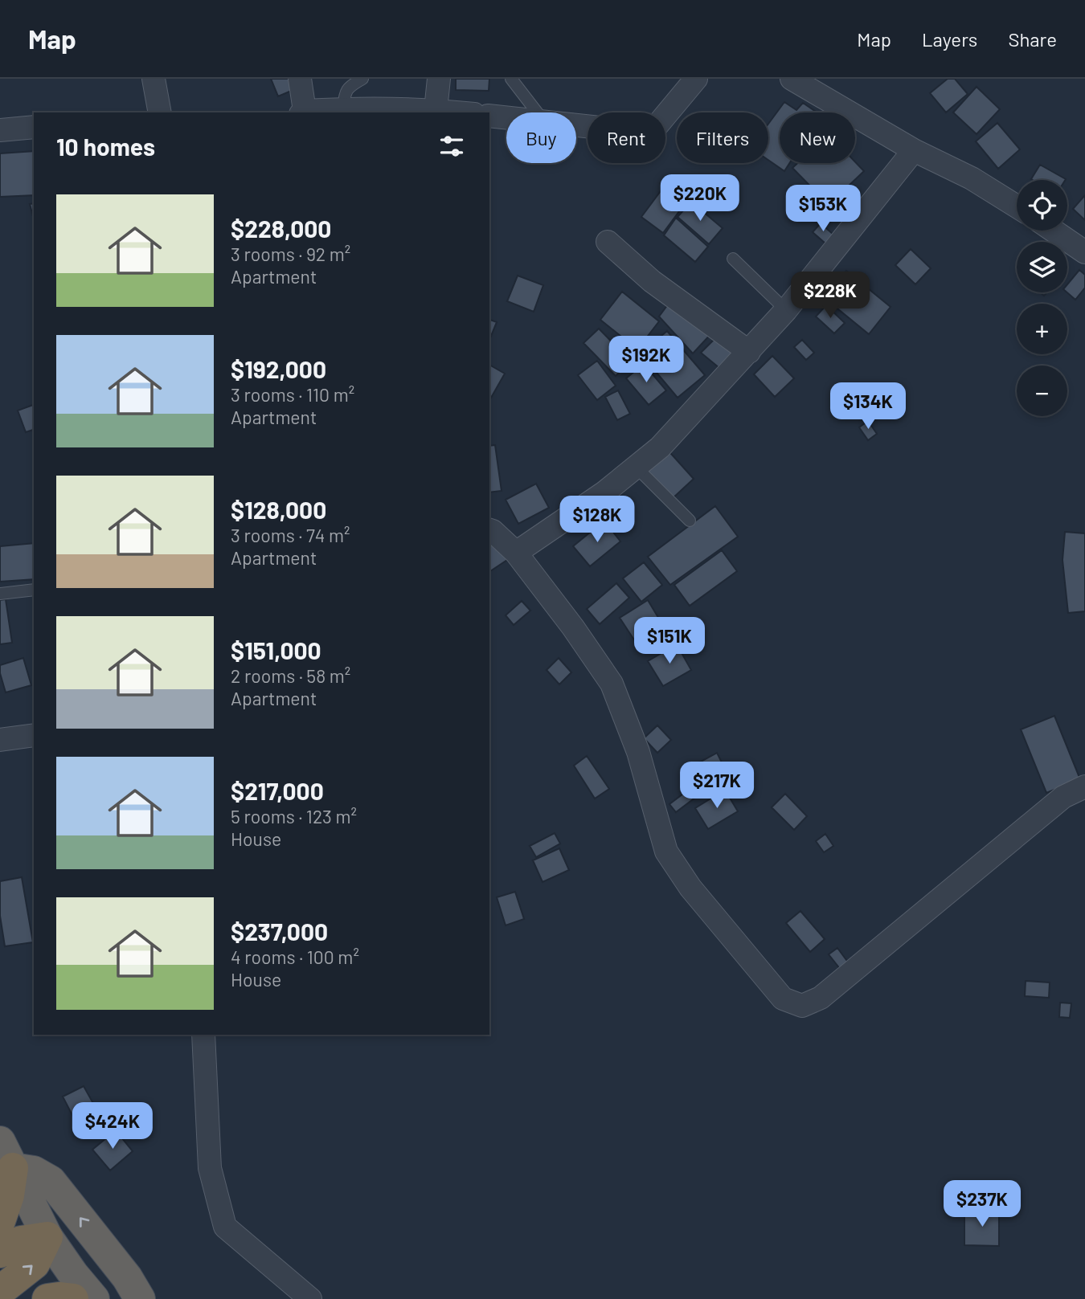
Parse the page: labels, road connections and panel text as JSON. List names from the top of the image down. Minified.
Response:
{"page":{"header":"Map","nav":["Map","Layers","Share"],"chip":["Buy","Rent","Filters","New"],"heading":"10 homes","price":["$220K","$153K","$228K","$192K","$134K","$128K","$151K","$217K","$424K","$237K"],"map_buttons":["+","−"],"list":[{"name":"$228,000","note":"3 rooms · 92 m² · Apartment"},{"name":"$192,000","note":"3 rooms · 110 m² · Apartment"},{"name":"$128,000","note":"3 rooms · 74 m² · Apartment"},{"name":"$151,000","note":"2 rooms · 58 m² · Apartment"},{"name":"$217,000","note":"5 rooms · 123 m² · House"},{"name":"$237,000","note":"4 rooms · 100 m² · House"}]}}
